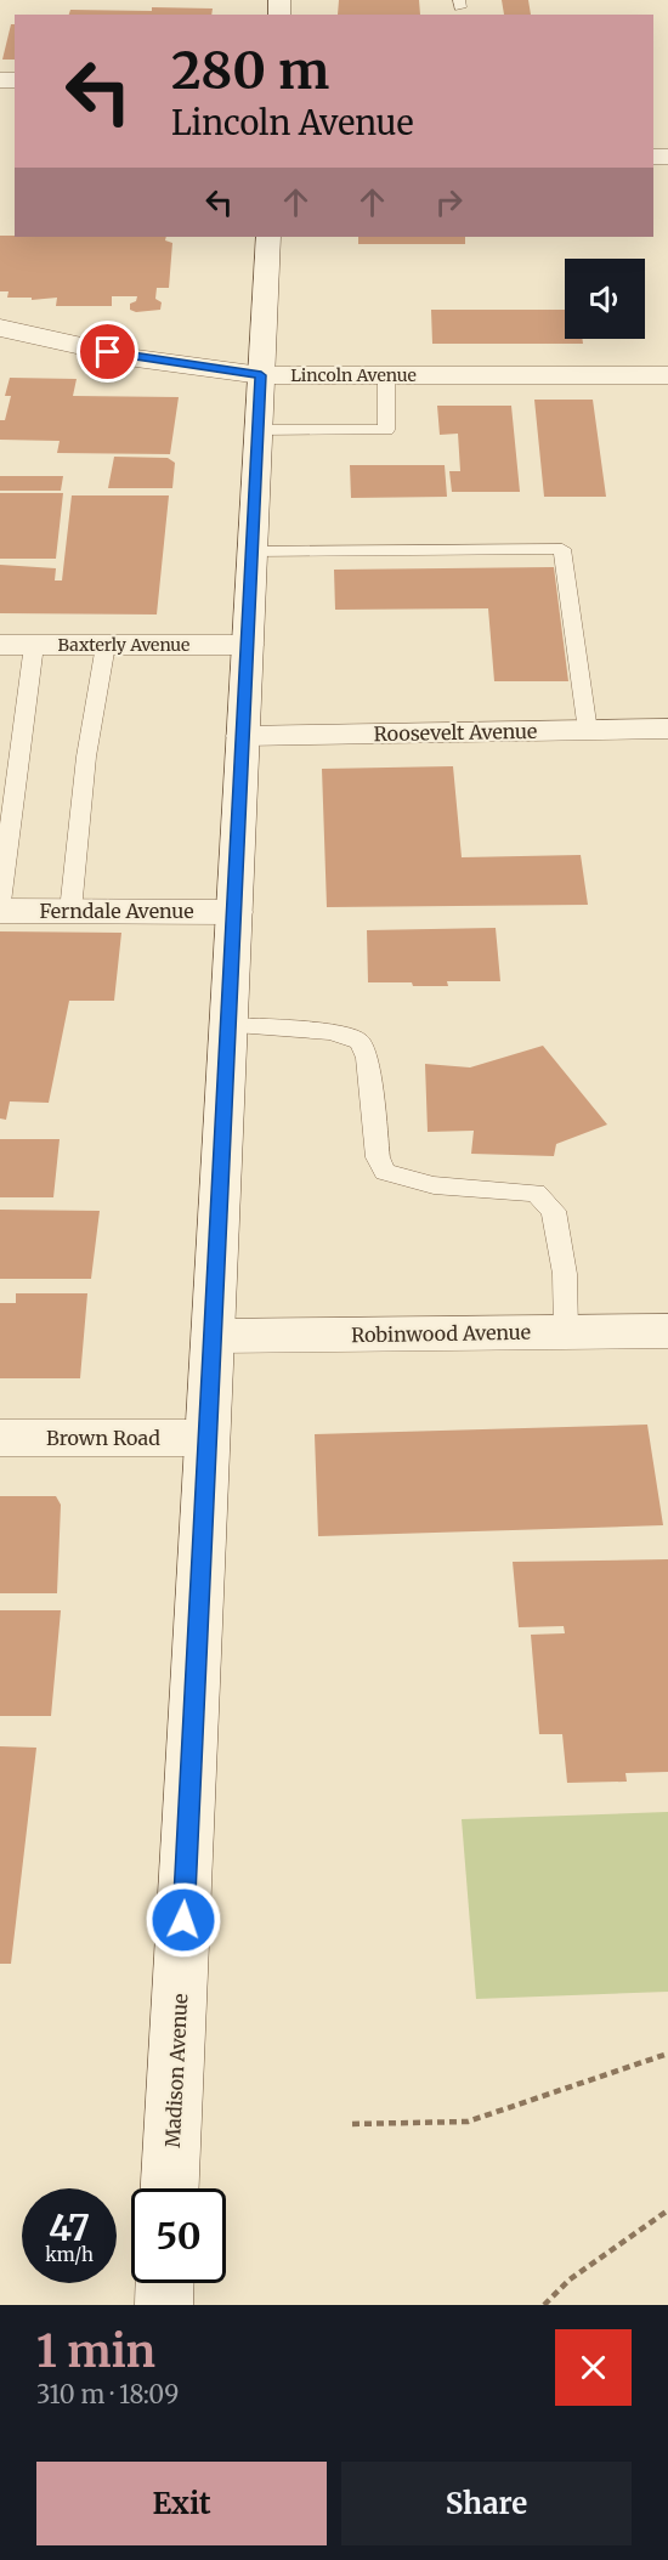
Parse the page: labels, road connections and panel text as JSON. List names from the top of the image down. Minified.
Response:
{"streets":{"main road":["Lincoln Avenue","Baxterly Avenue","Roosevelt Avenue","Ferndale Avenue","Robinwood Avenue","Brown Road","Madison Avenue"]},"crossings":[["Lincoln Avenue","Madison Avenue"],["Baxterly Avenue","Madison Avenue"],["Roosevelt Avenue","Madison Avenue"],["Ferndale Avenue","Madison Avenue"],["Robinwood Avenue","Madison Avenue"],["Brown Road","Madison Avenue"]],"page":{"turn":["280 m","Lincoln Avenue"],"speed":"47 km/h","limit":"50","heading":["1 min","310 m · 18:09"],"buttons":["Exit","Share"]}}
